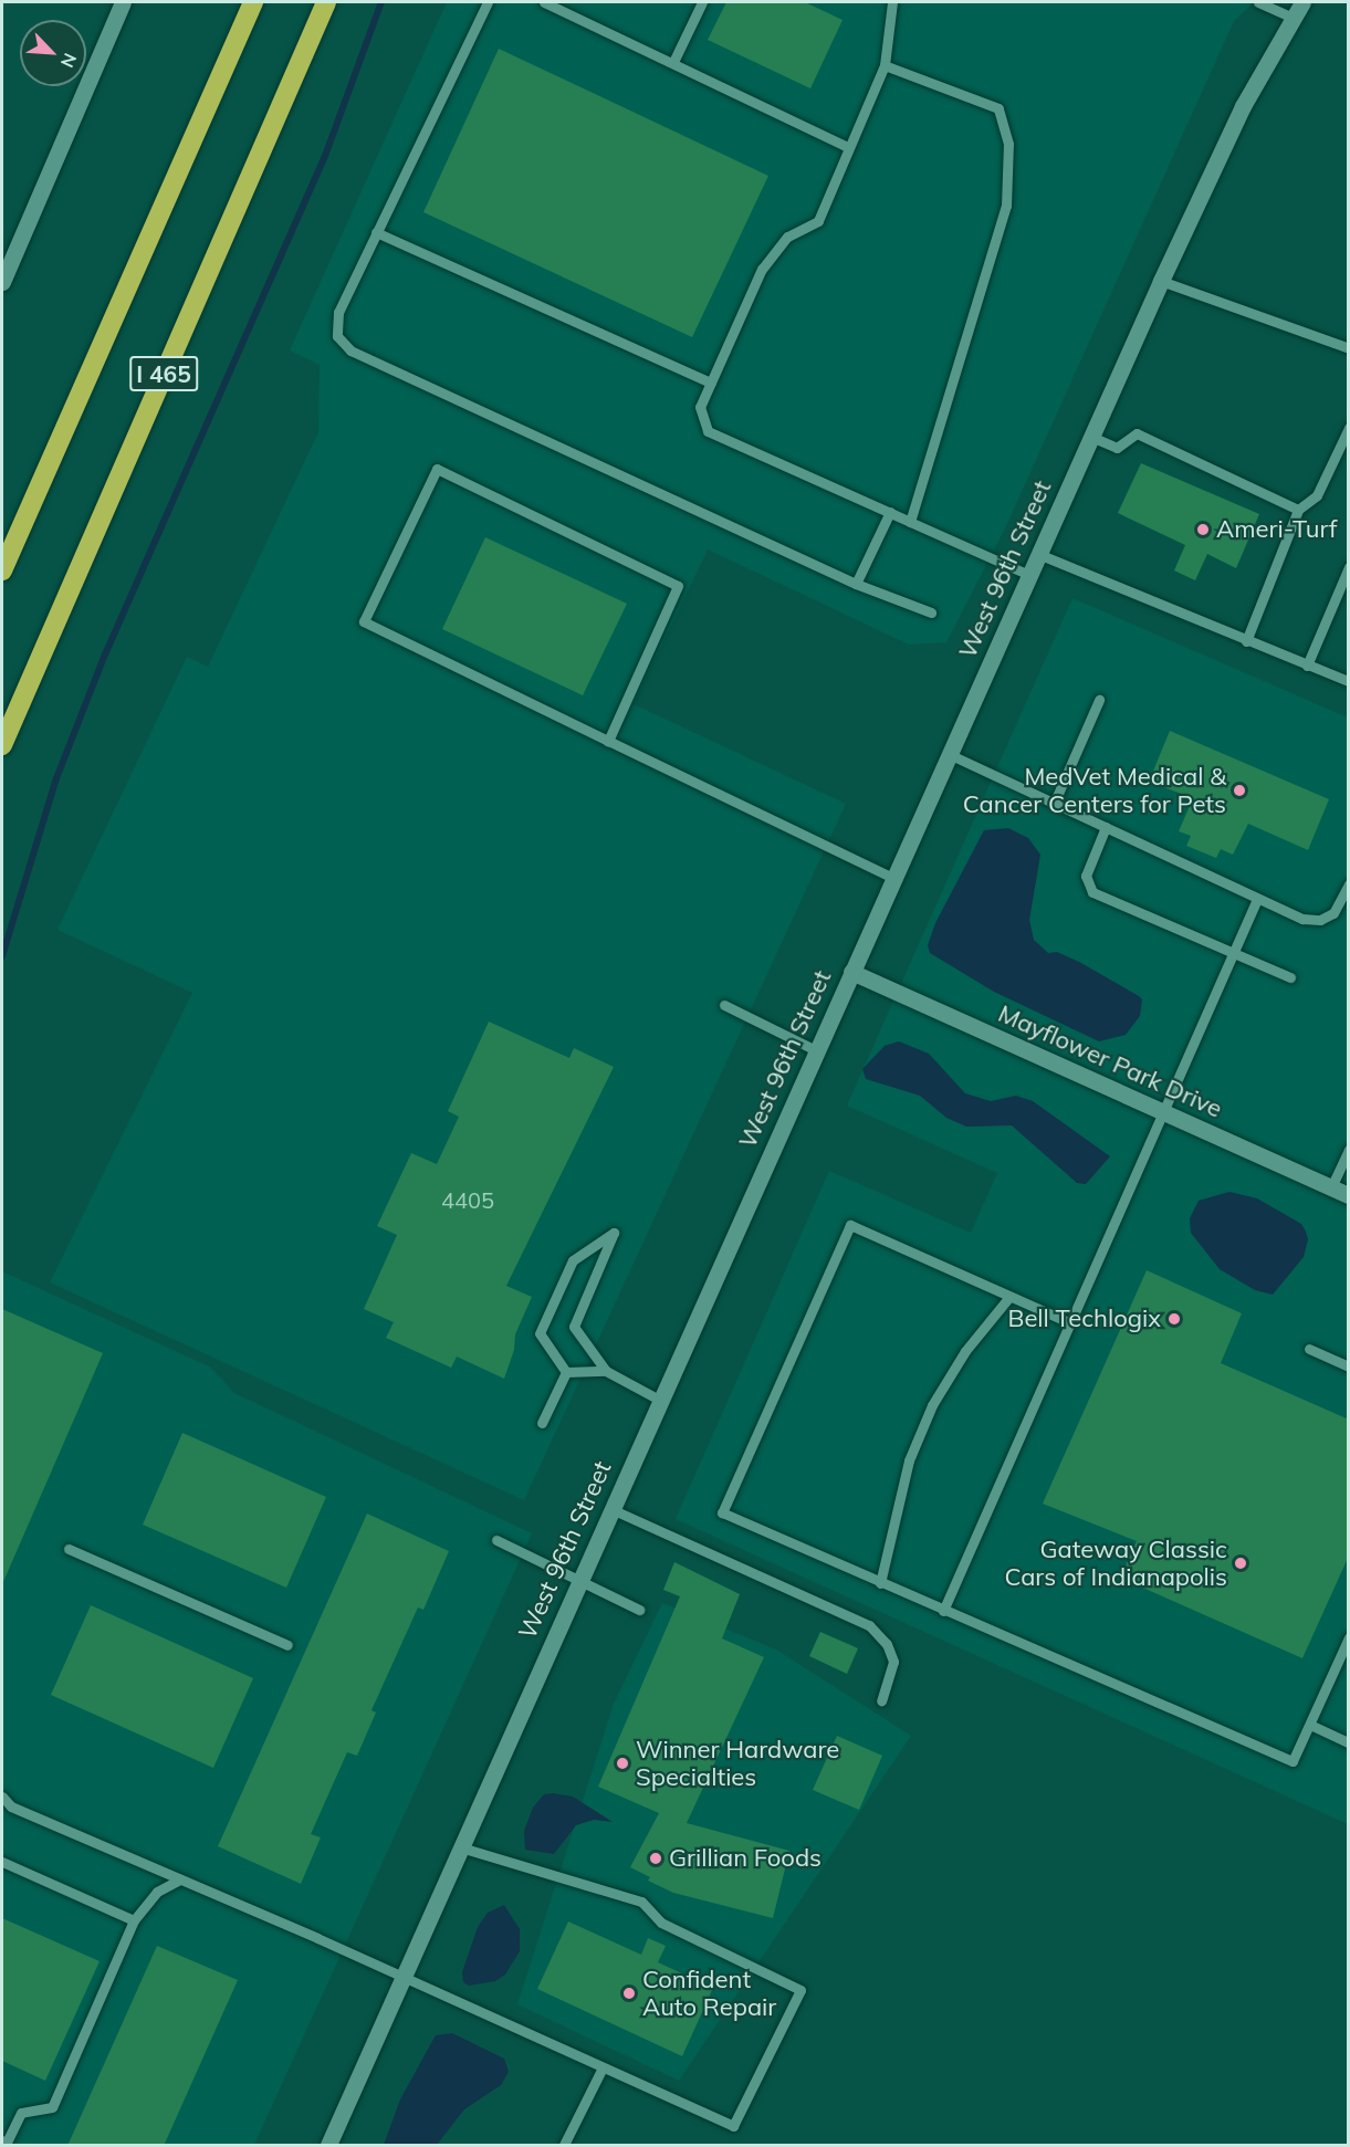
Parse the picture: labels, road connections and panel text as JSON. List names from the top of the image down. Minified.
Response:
{"streets":{"highway":["I 465"],"street":["West 96th Street","Mayflower Park Drive"]},"crossings":[["West 96th Street","Mayflower Park Drive"]],"places":["Ameri-Turf","MedVet Medical & Cancer Centers for Pets","Bell Techlogix","Gateway Classic Cars of Indianapolis","Winner Hardware Specialties","Grillian Foods","Confident Auto Repair"],"house_numbers":["4405"],"north":"bottom right"}
